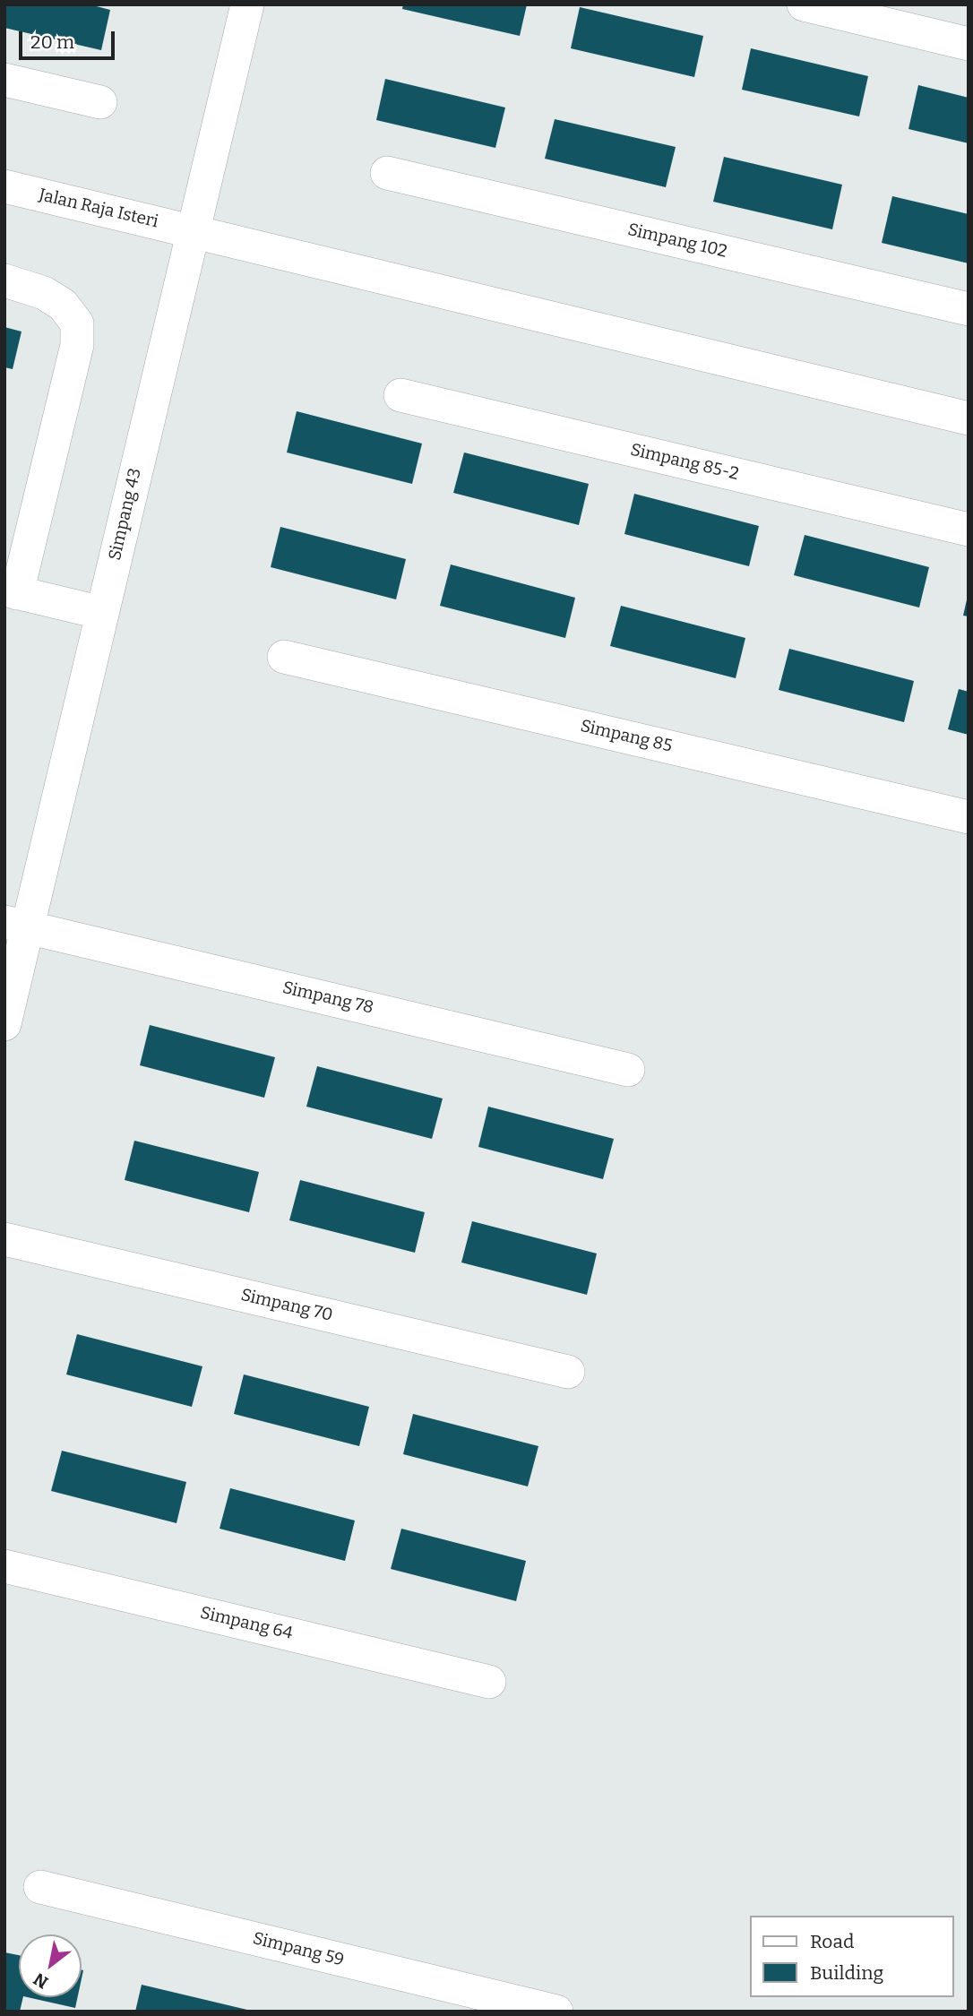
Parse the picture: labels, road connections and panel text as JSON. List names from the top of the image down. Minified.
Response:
{"streets":{"street":["Jalan Raja Isteri","Simpang 102","Simpang 85-2","Simpang 43","Simpang 85","Simpang 78","Simpang 70","Simpang 64","Simpang 59"]},"crossings":[["Jalan Raja Isteri","Simpang 43"],["Simpang 43","Simpang 78"]],"legend":["Road","Building"],"scale_bar":"20 m","north":"bottom left"}
